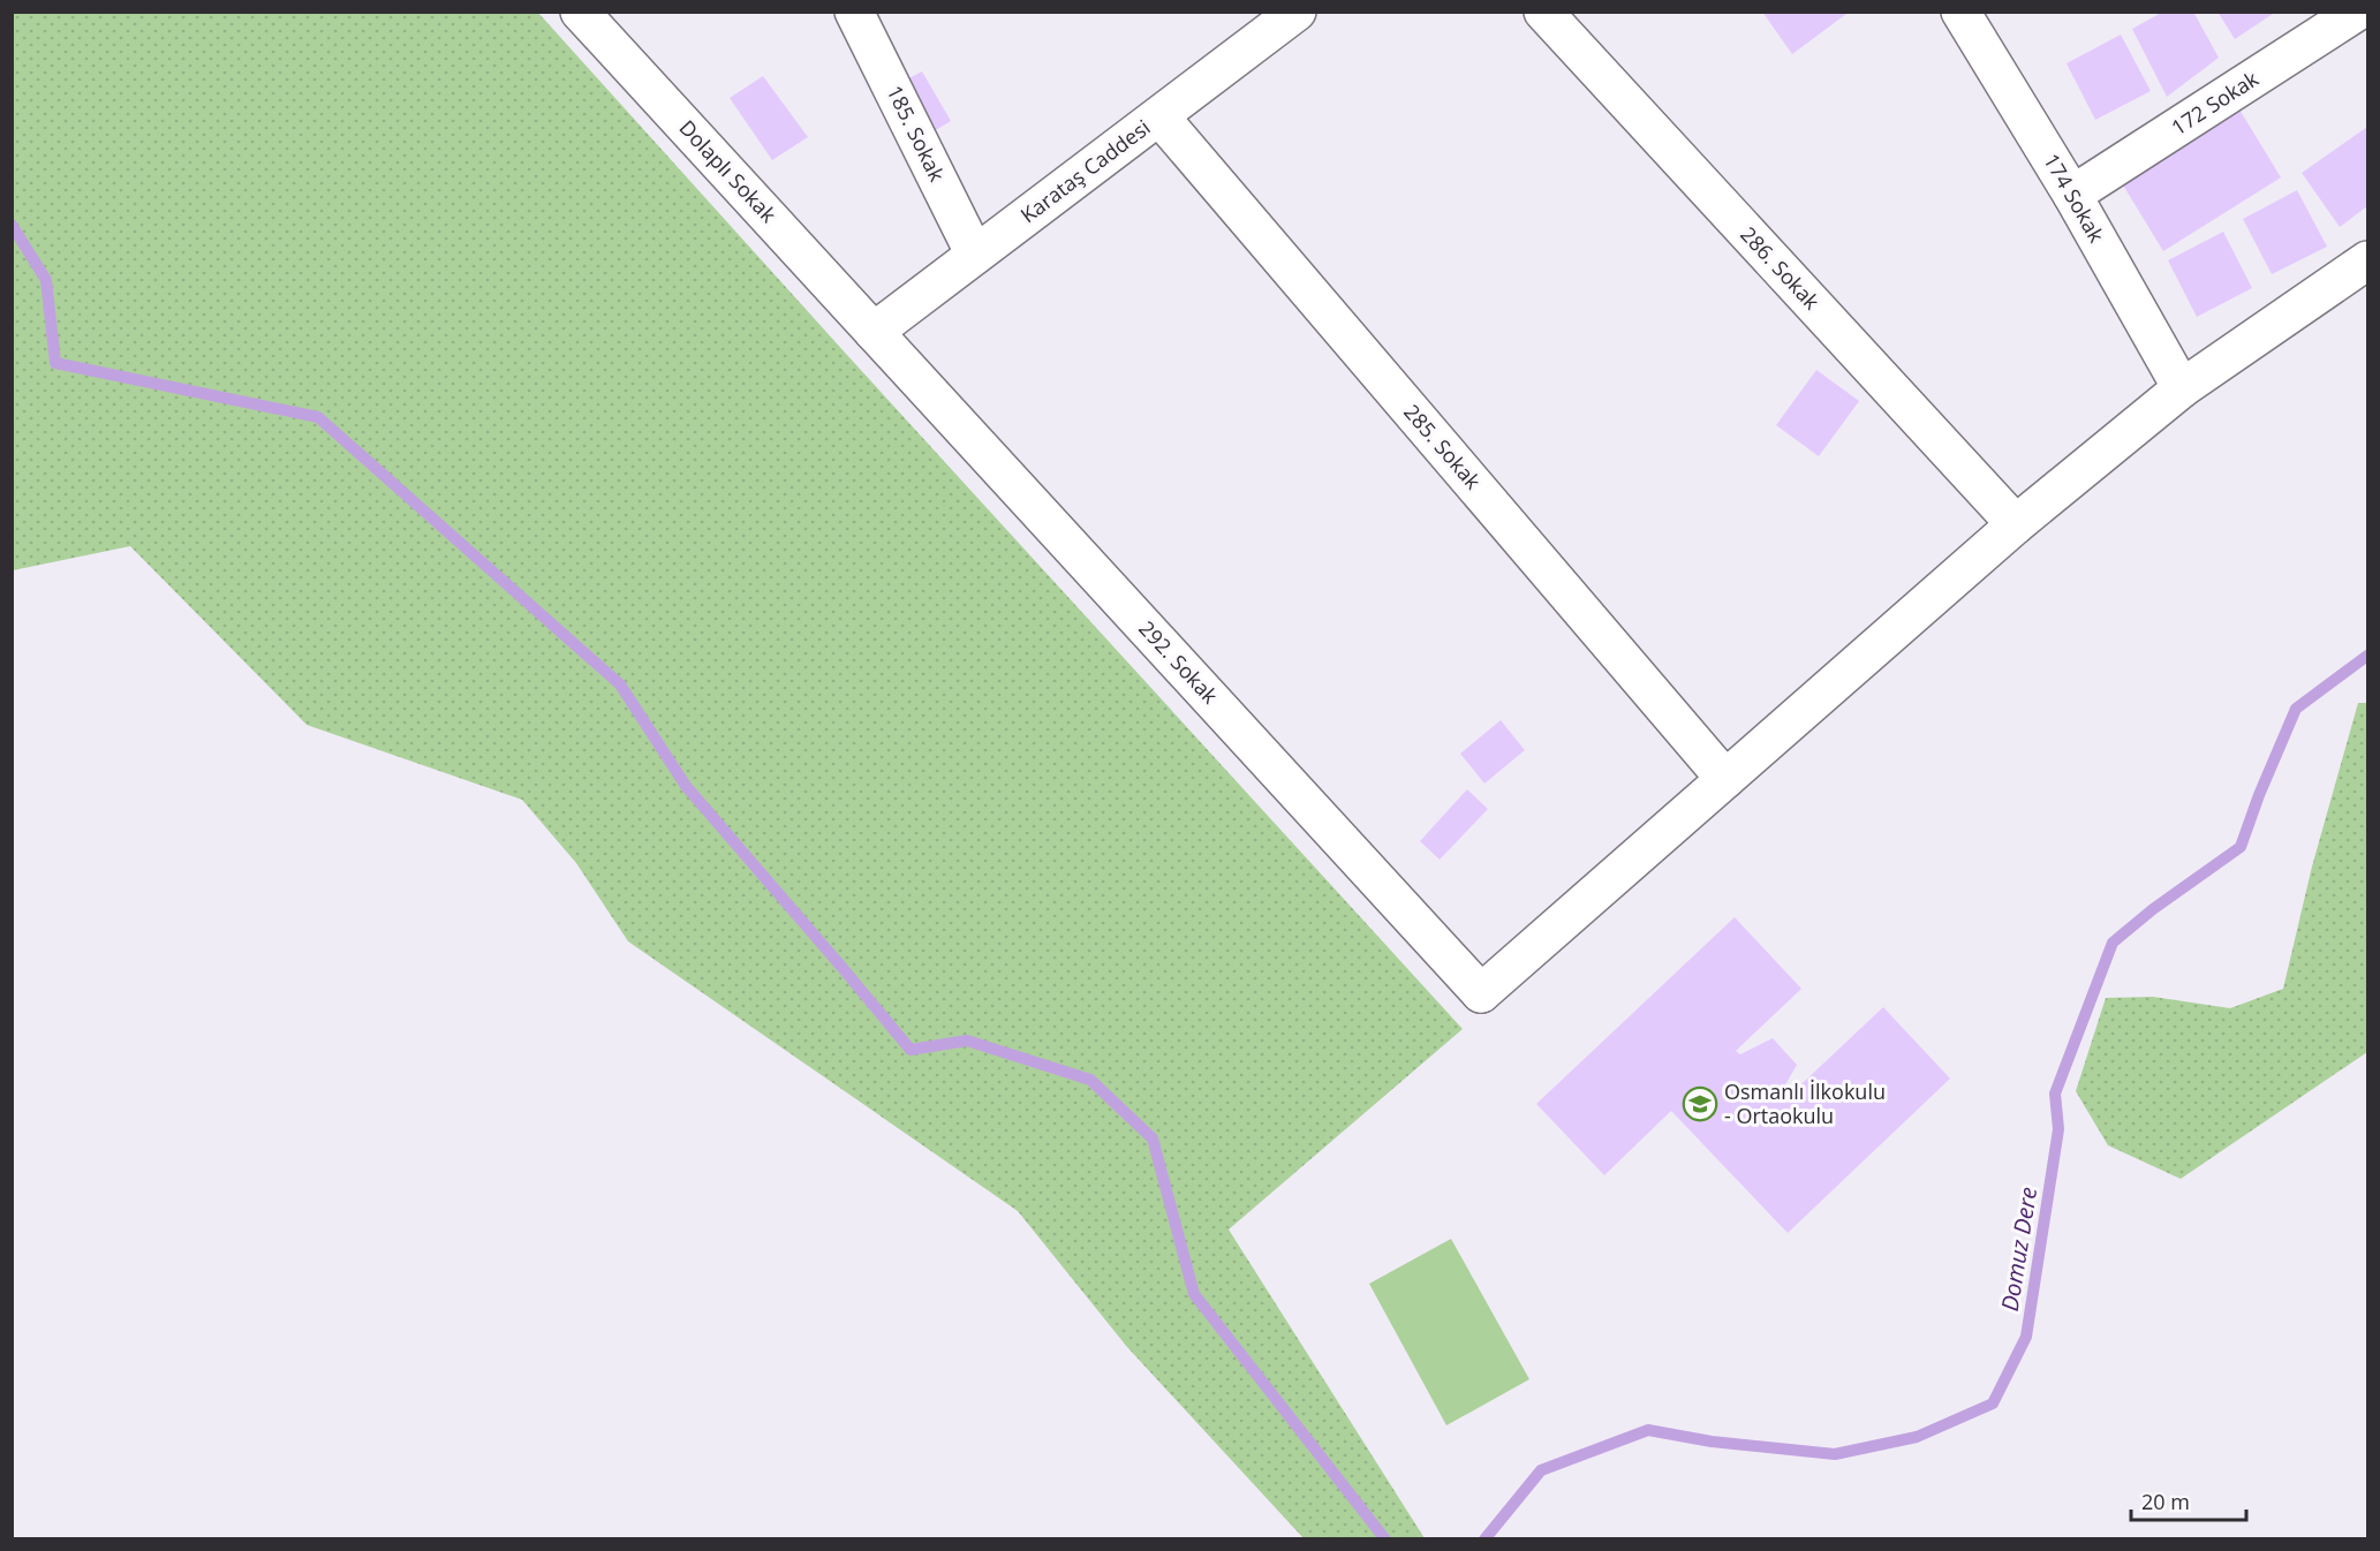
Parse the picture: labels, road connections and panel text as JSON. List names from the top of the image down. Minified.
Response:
{"streets":{"street":["172 Sokak","185. Sokak","Dolaplı Sokak","Karataş Caddesi","174 Sokak","286. Sokak","285. Sokak","292. Sokak"]},"crossings":[["172 Sokak","174 Sokak"],["185. Sokak","Karataş Caddesi"],["Dolaplı Sokak","Karataş Caddesi"],["Dolaplı Sokak","292. Sokak"],["Karataş Caddesi","285. Sokak"],["Karataş Caddesi","292. Sokak"],["285. Sokak","292. Sokak"]],"water":["Domuz Dere"],"places":{"school or university":["Osmanlı İlkokulu - Ortaokulu"]},"scale_bar":"20 m"}
